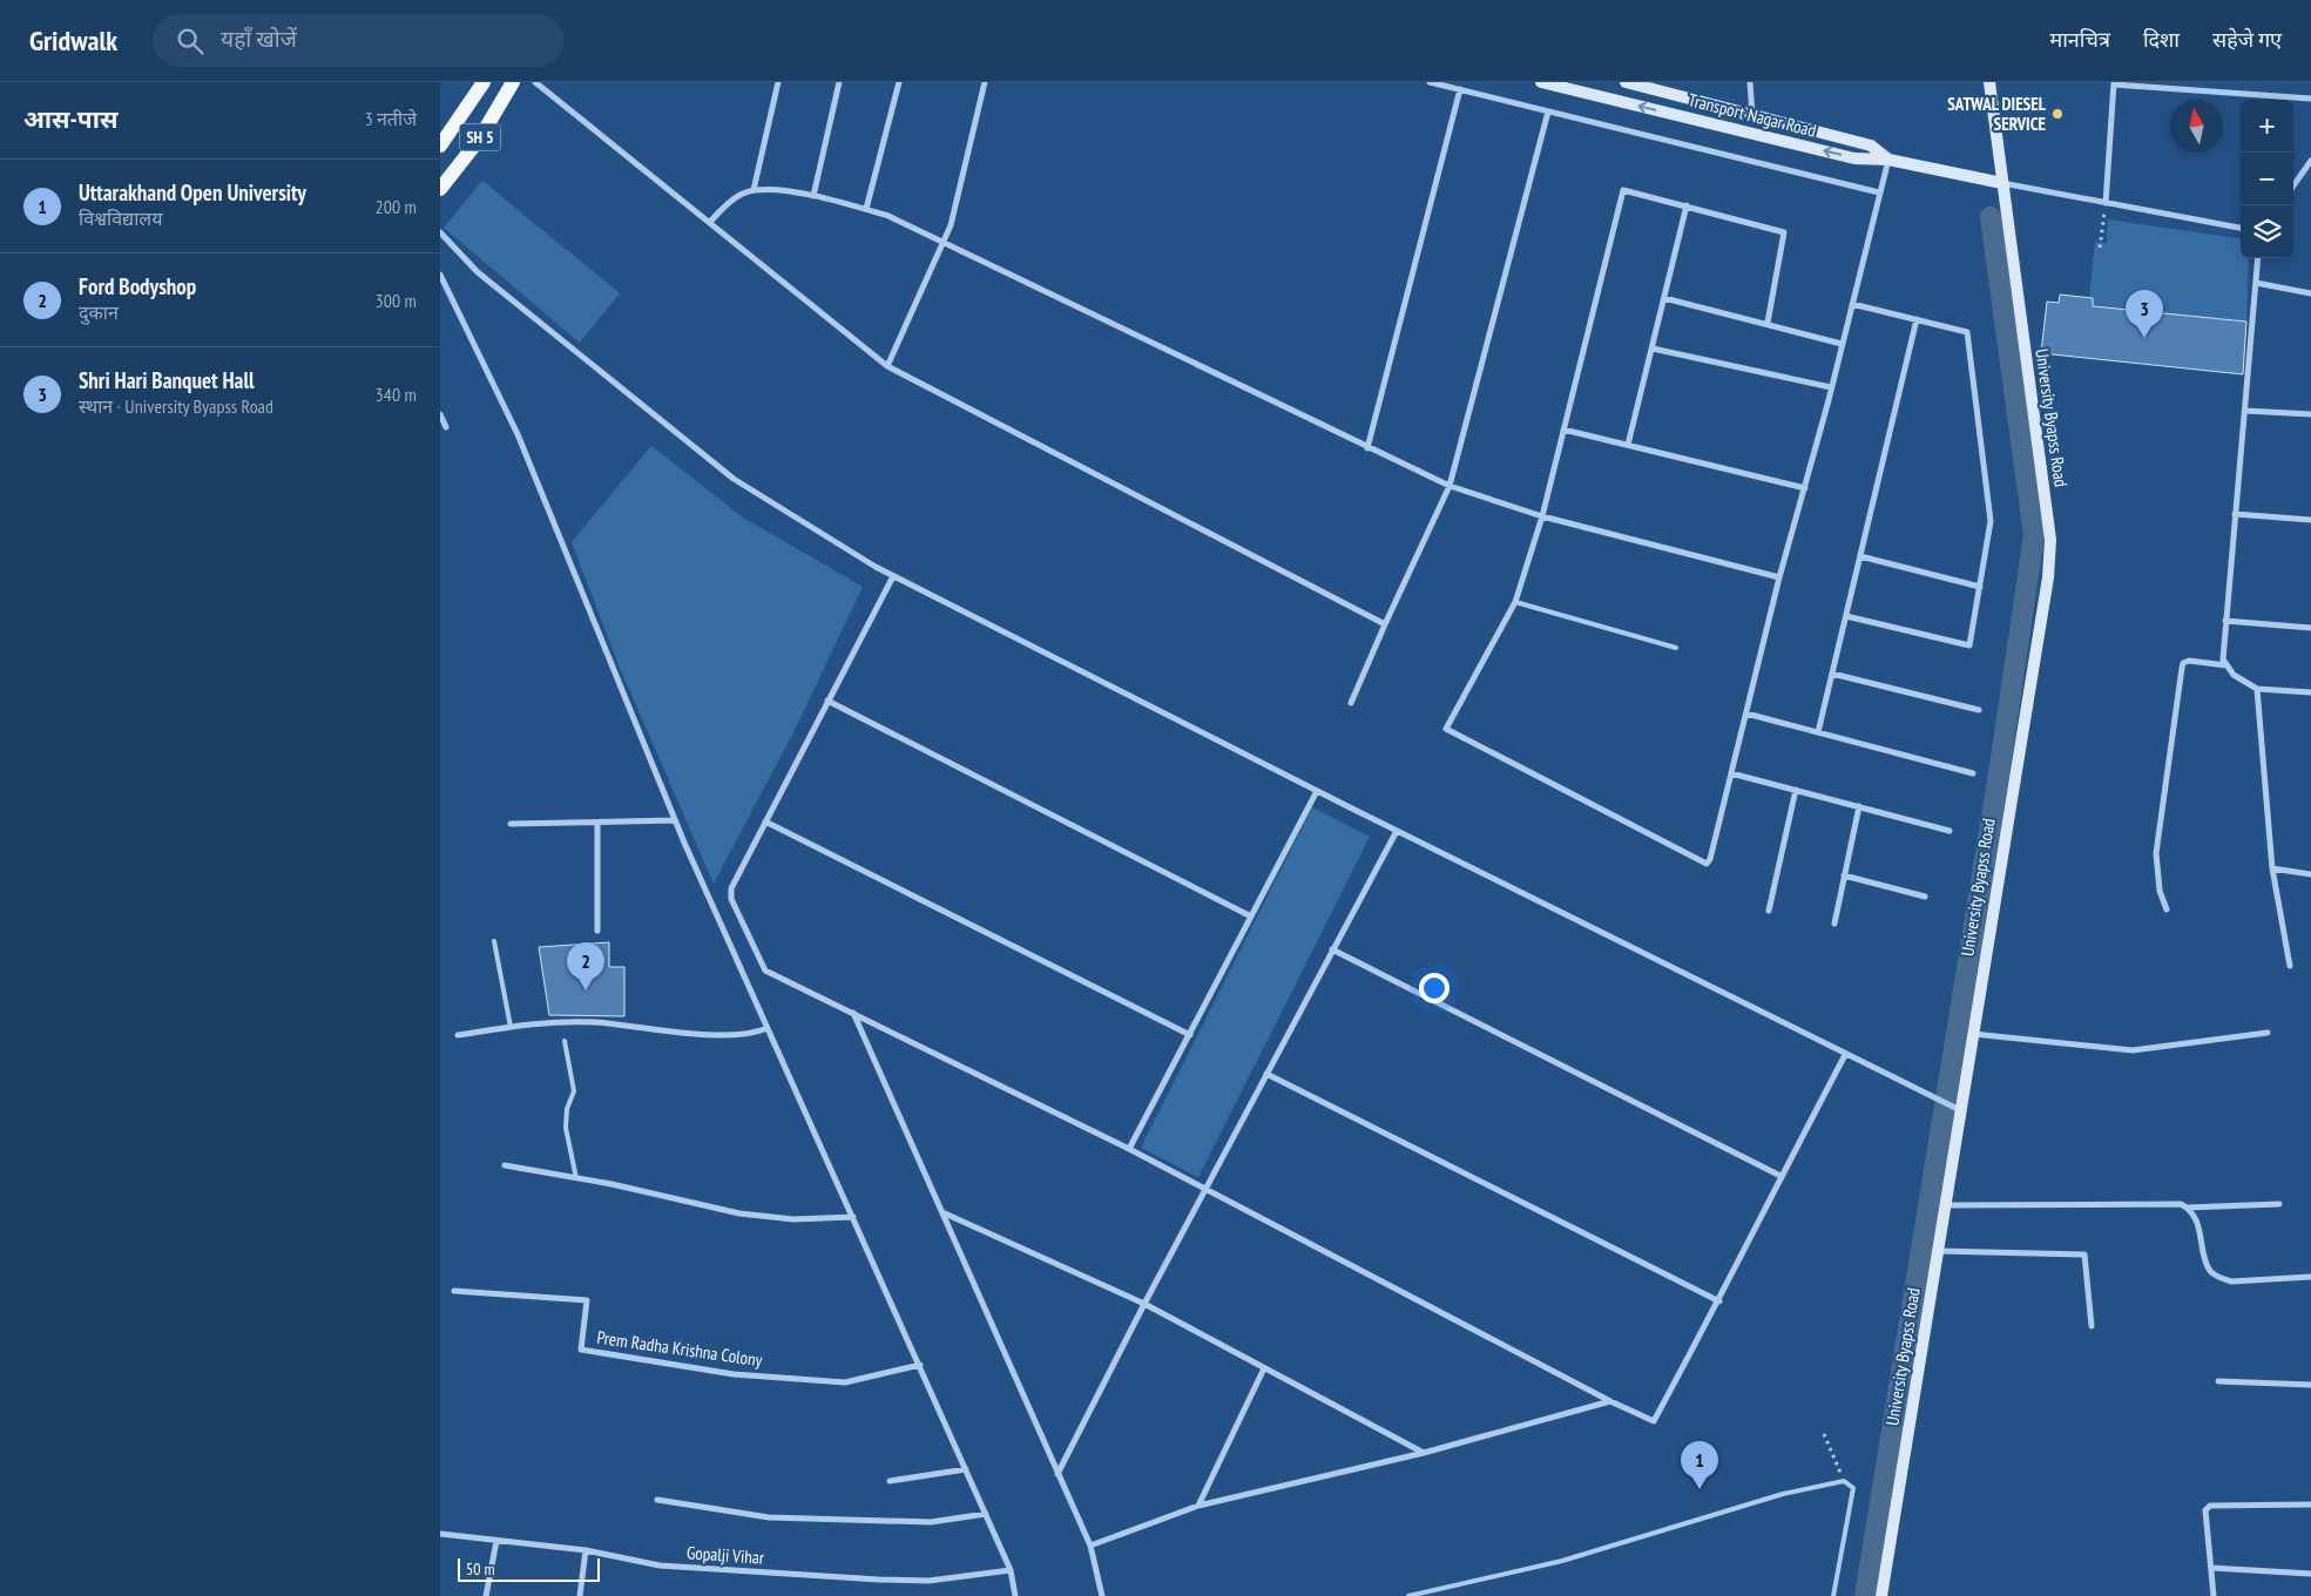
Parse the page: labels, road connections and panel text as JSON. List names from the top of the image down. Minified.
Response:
{"streets":{"main road":["Transport Nagar Road","SH 5","University Byapss Road"],"street":["Prem Radha Krishna Colony","Gopalji Vihar"]},"crossings":[["Transport Nagar Road","University Byapss Road"]],"places":["SATWAL DIESEL SERVICE"],"scale_bar":"50 m","north":"top","page":{"header":"Gridwalk","search":"यहाँ खोजें","nav":["मानचित्र","दिशा","सहेजे गए"],"heading":["आस-पास","3 नतीजे"],"map_buttons":["+","−"],"list":[{"mark":"1","name":"Uttarakhand Open University","note":"विश्वविद्यालय","value":"200 m"},{"mark":"2","name":"Ford Bodyshop","note":"दुकान","value":"300 m"},{"mark":"3","name":"Shri Hari Banquet Hall","note":"स्थान · University Byapss Road","value":"340 m"}],"pins":["3","2","1"],"scale":"50 m"}}
